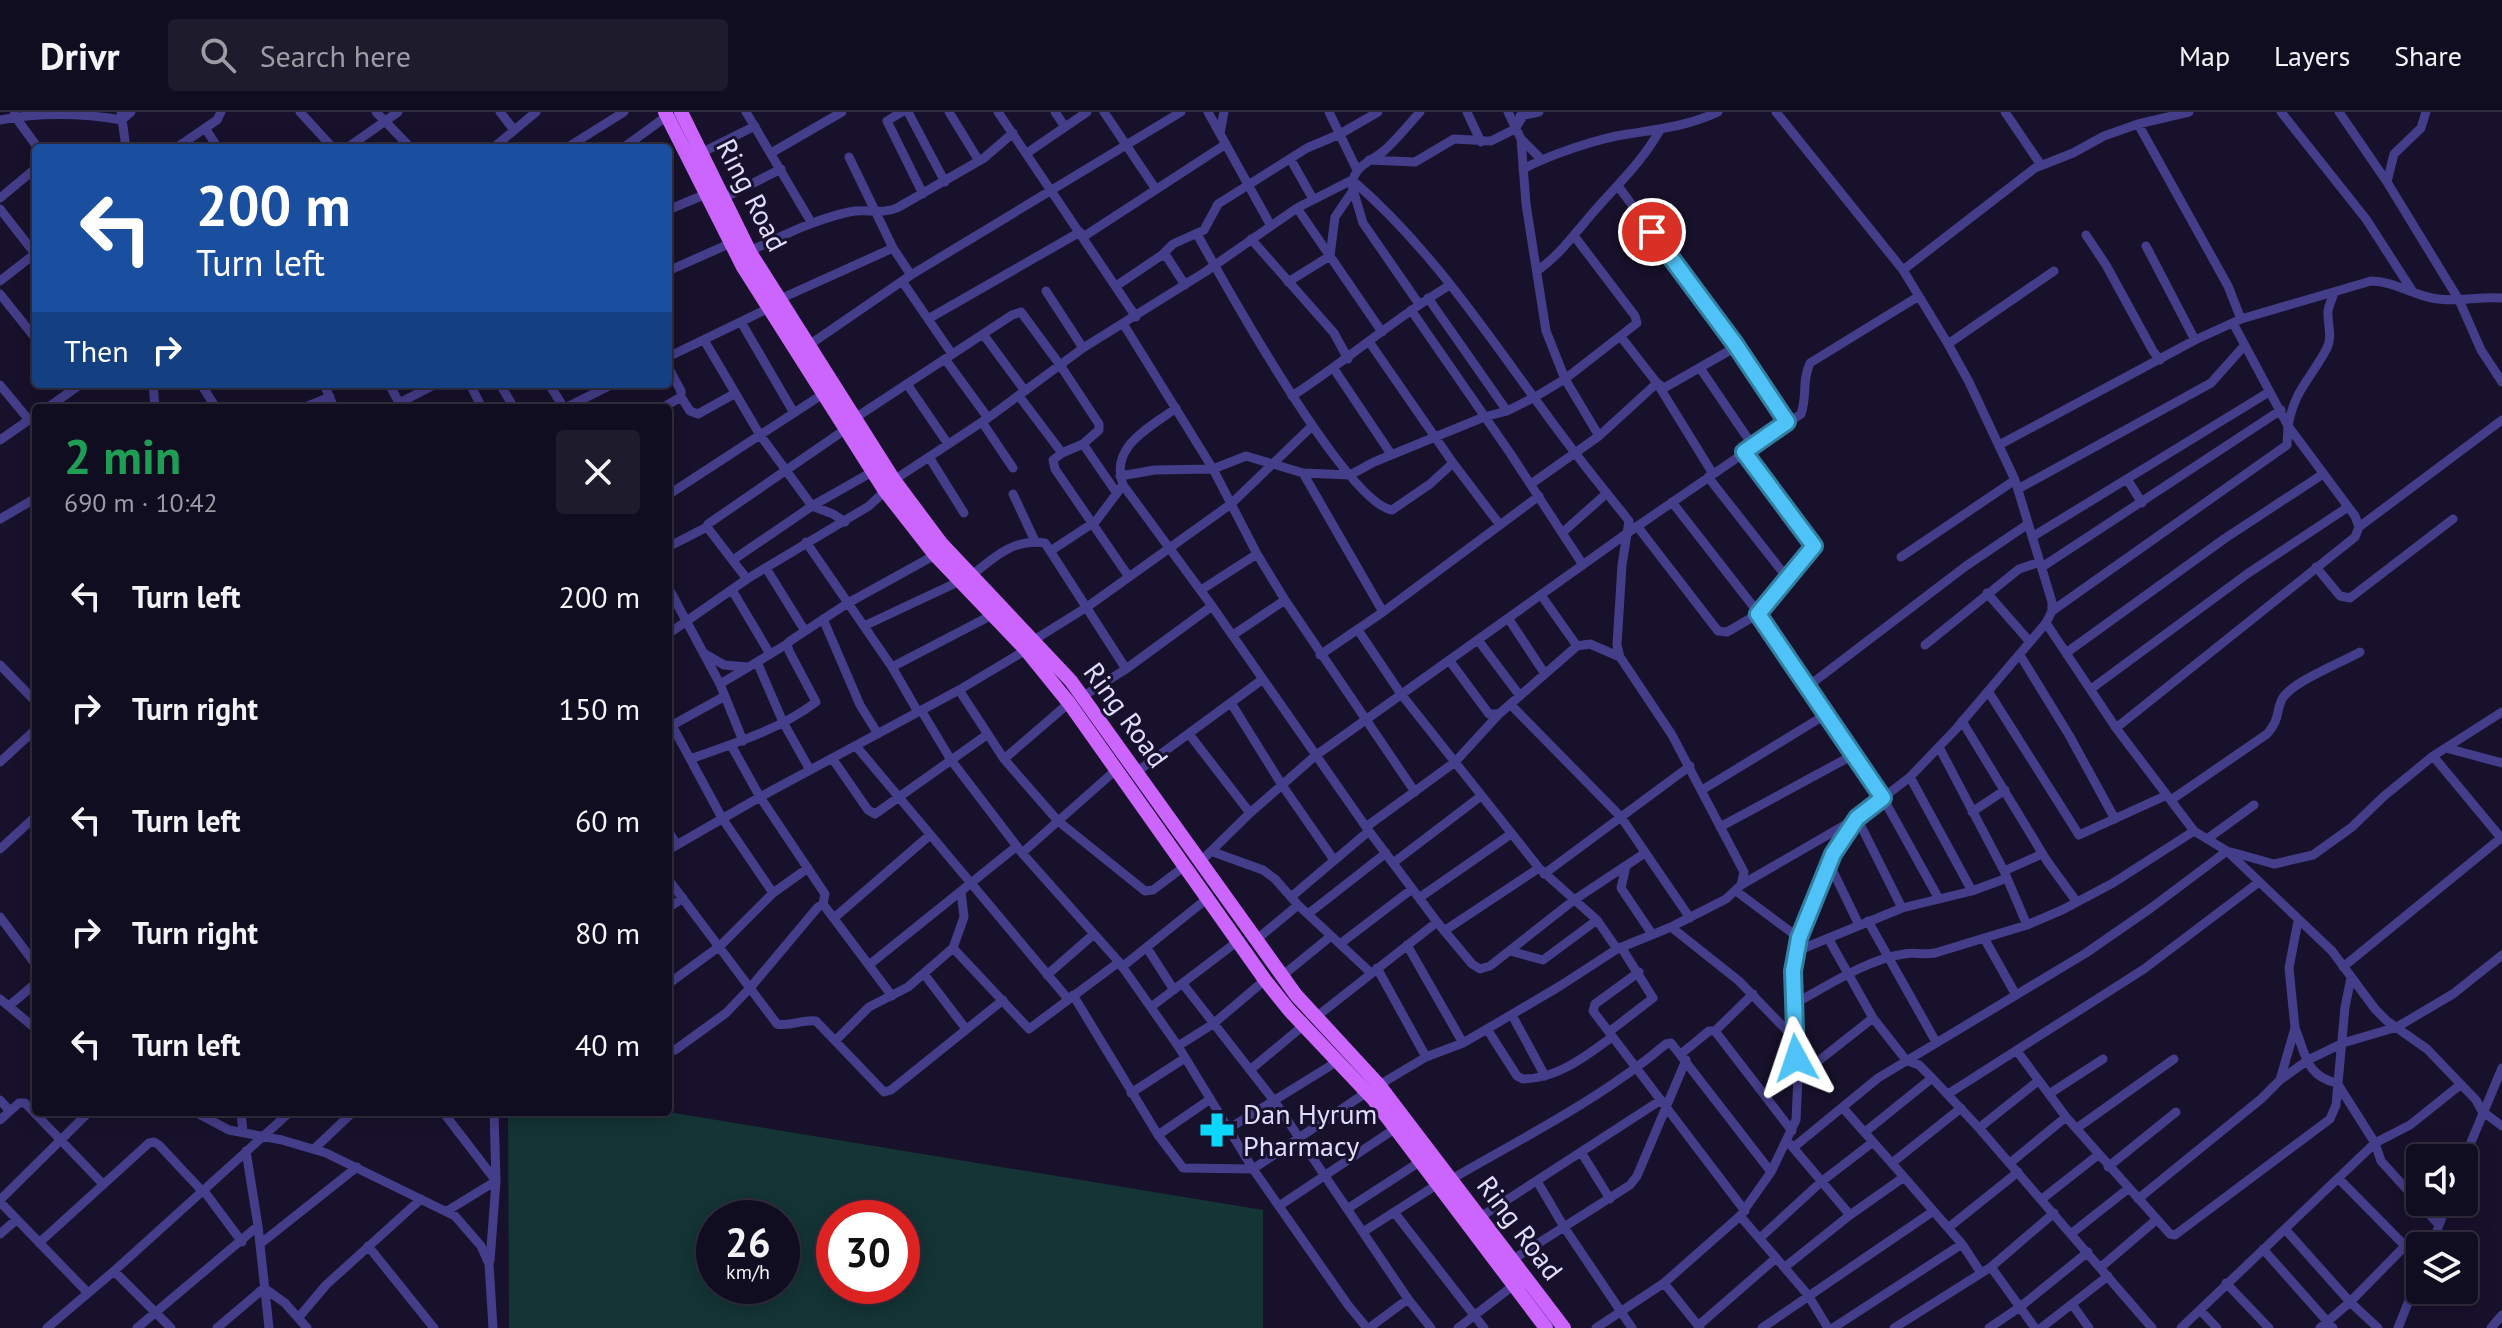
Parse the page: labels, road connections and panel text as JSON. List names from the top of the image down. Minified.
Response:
{"streets":{"main road":["Ring Road"]},"places":{"pharmacy":["Dan Hyrum Pharmacy"]},"page":{"header":"Drivr","search":"Search here","nav":["Map","Layers","Share"],"turn":["200 m","Turn left"],"then":"Then","heading":["2 min","690 m · 10:42"],"list":[{"name":"Turn left","value":"200 m"},{"name":"Turn right","value":"150 m"},{"name":"Turn left","value":"60 m"},{"name":"Turn right","value":"80 m"},{"name":"Turn left","value":"40 m"}],"speed":"26 km/h","limit":"30"}}
